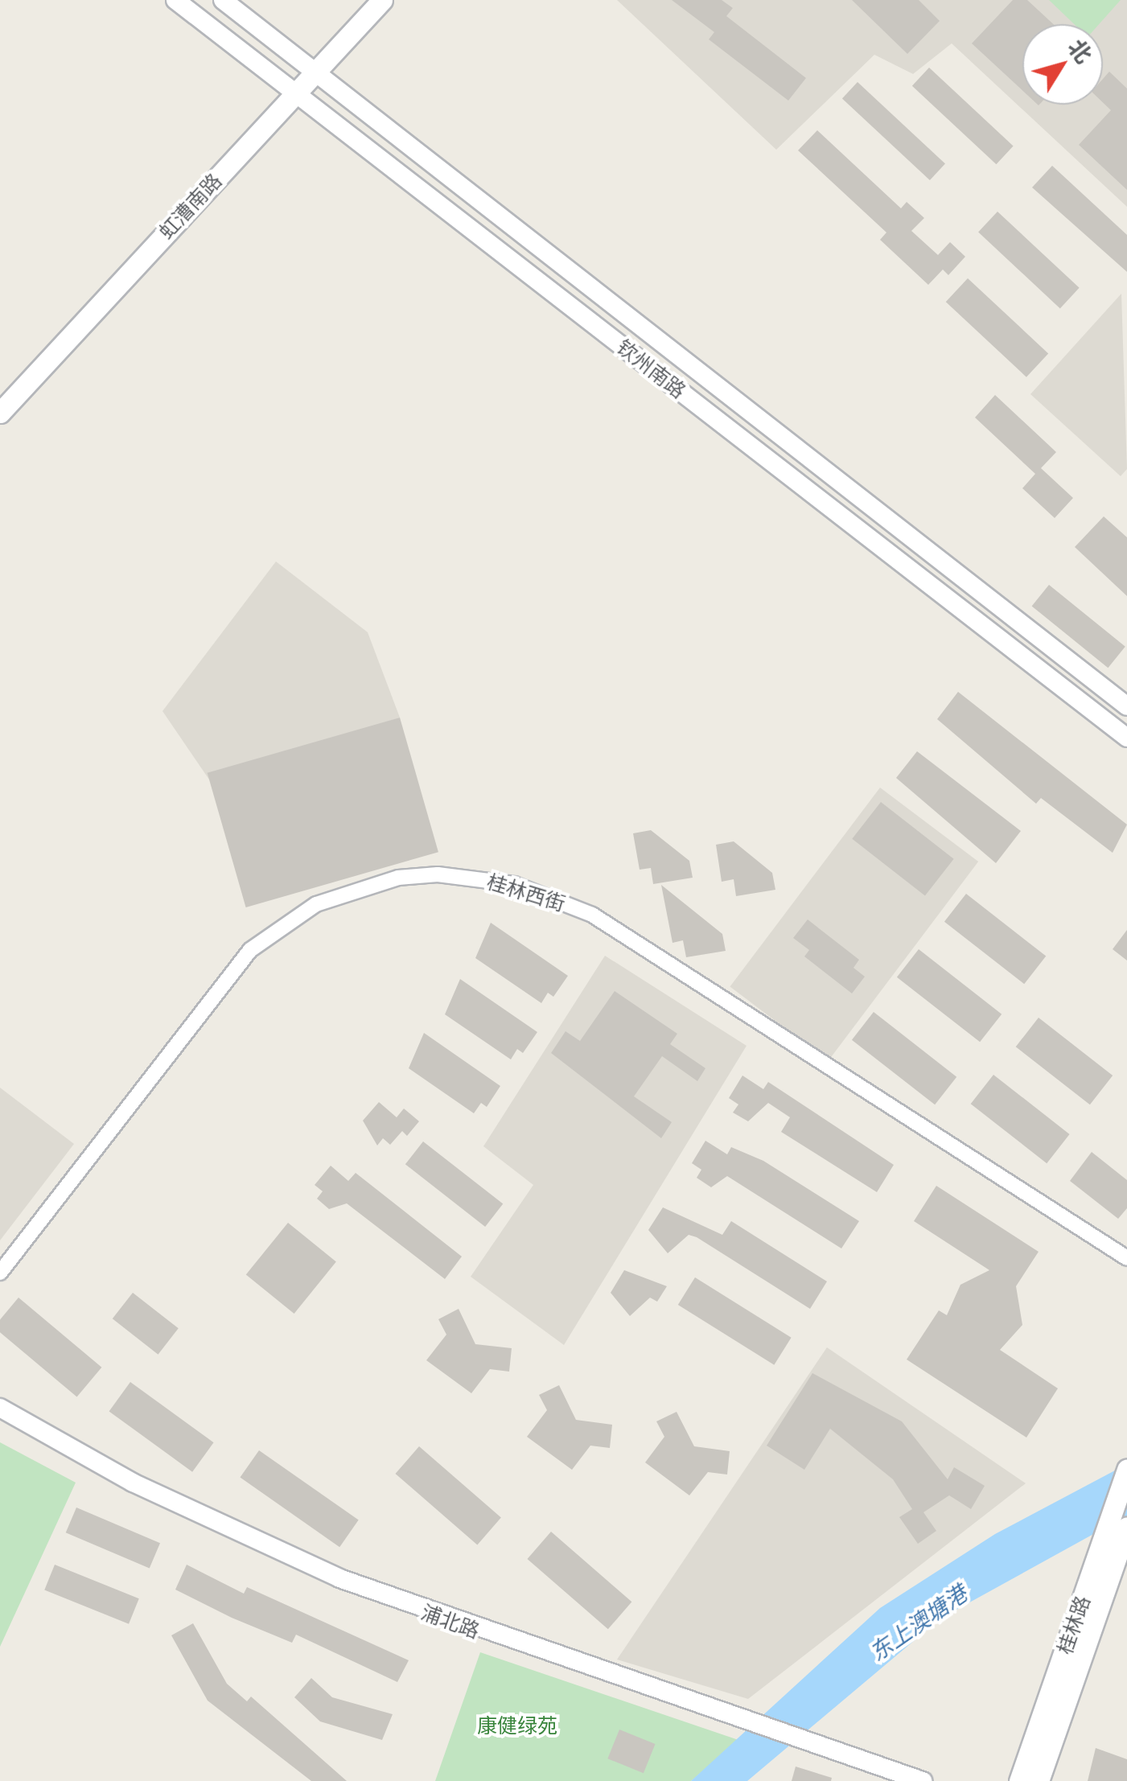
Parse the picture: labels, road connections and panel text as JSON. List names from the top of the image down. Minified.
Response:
{"streets":{"main road":["虹漕南路","桂林路"],"street":["钦州南路","桂林西街","浦北路"]},"crossings":[["虹漕南路","钦州南路"]],"water":["东上澳塘港"],"parks":["康健绿苑"],"north":"top right"}
